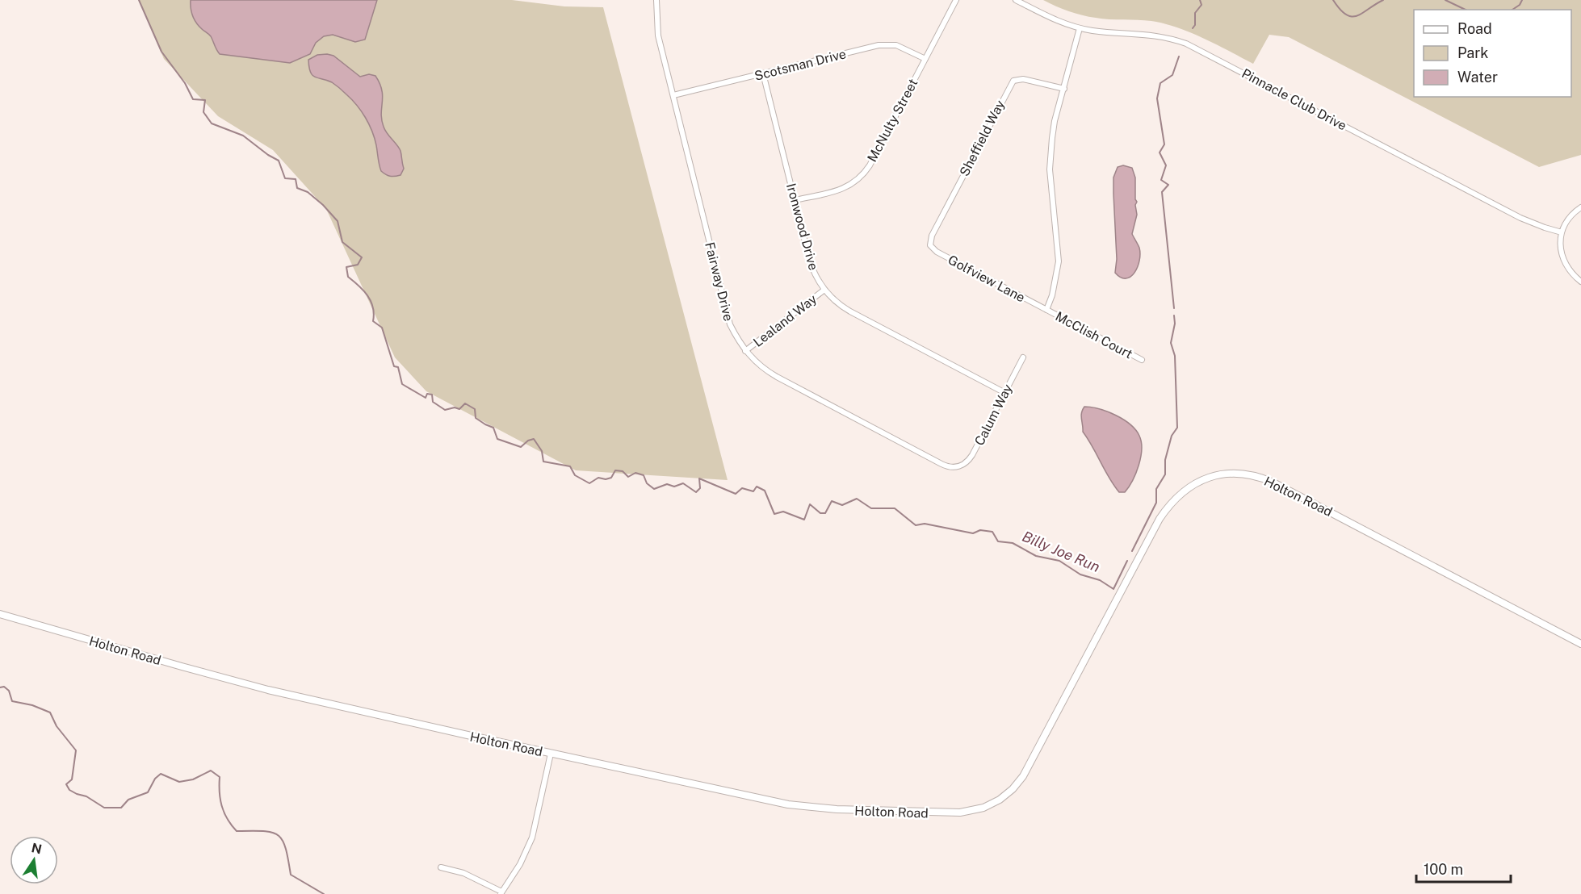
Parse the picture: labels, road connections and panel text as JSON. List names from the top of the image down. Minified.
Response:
{"streets":{"street":["Scotsman Drive","Pinnacle Club Drive","McNulty Street","Sheffield Way","Ironwood Drive","Golfview Lane","Fairway Drive","Lealand Way","McClish Court","Calum Way","Holton Road"]},"crossings":[["Scotsman Drive","McNulty Street"],["Scotsman Drive","Ironwood Drive"],["Scotsman Drive","Fairway Drive"],["McNulty Street","Ironwood Drive"],["Sheffield Way","Golfview Lane"],["Ironwood Drive","Lealand Way"],["Ironwood Drive","Calum Way"],["Golfview Lane","McClish Court"],["Fairway Drive","Lealand Way"],["Fairway Drive","Calum Way"]],"water":["Billy Joe Run"],"legend":["Road","Park","Water"],"scale_bar":"100 m","north":"top"}
